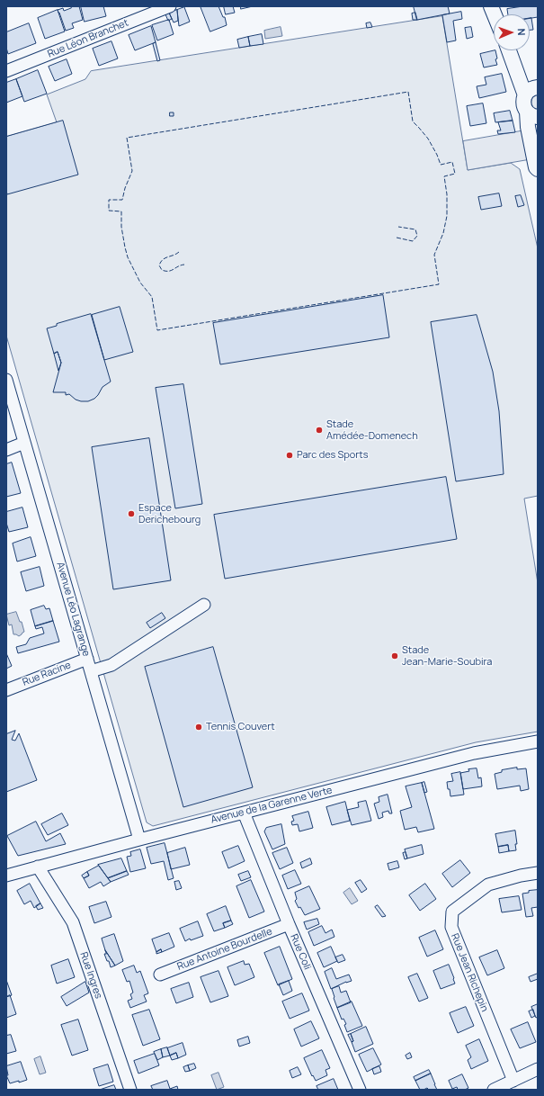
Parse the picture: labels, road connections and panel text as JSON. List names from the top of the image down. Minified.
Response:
{"streets":{"street":["Rue Léon Branchet","Avenue Léo Lagrange","Rue Racine","Avenue de la Garenne Verte","Rue Antoine Bourdelle","Rue Coli","Rue Jean Richepin","Rue Ingres"]},"crossings":[["Avenue Léo Lagrange","Rue Racine"],["Avenue Léo Lagrange","Avenue de la Garenne Verte"],["Avenue de la Garenne Verte","Rue Coli"],["Avenue de la Garenne Verte","Rue Ingres"],["Rue Antoine Bourdelle","Rue Coli"]],"places":["Stade Amédée-Domenech","Parc des Sports","Espace Derichebourg","Stade Jean-Marie-Soubira","Tennis Couvert"],"north":"right"}
